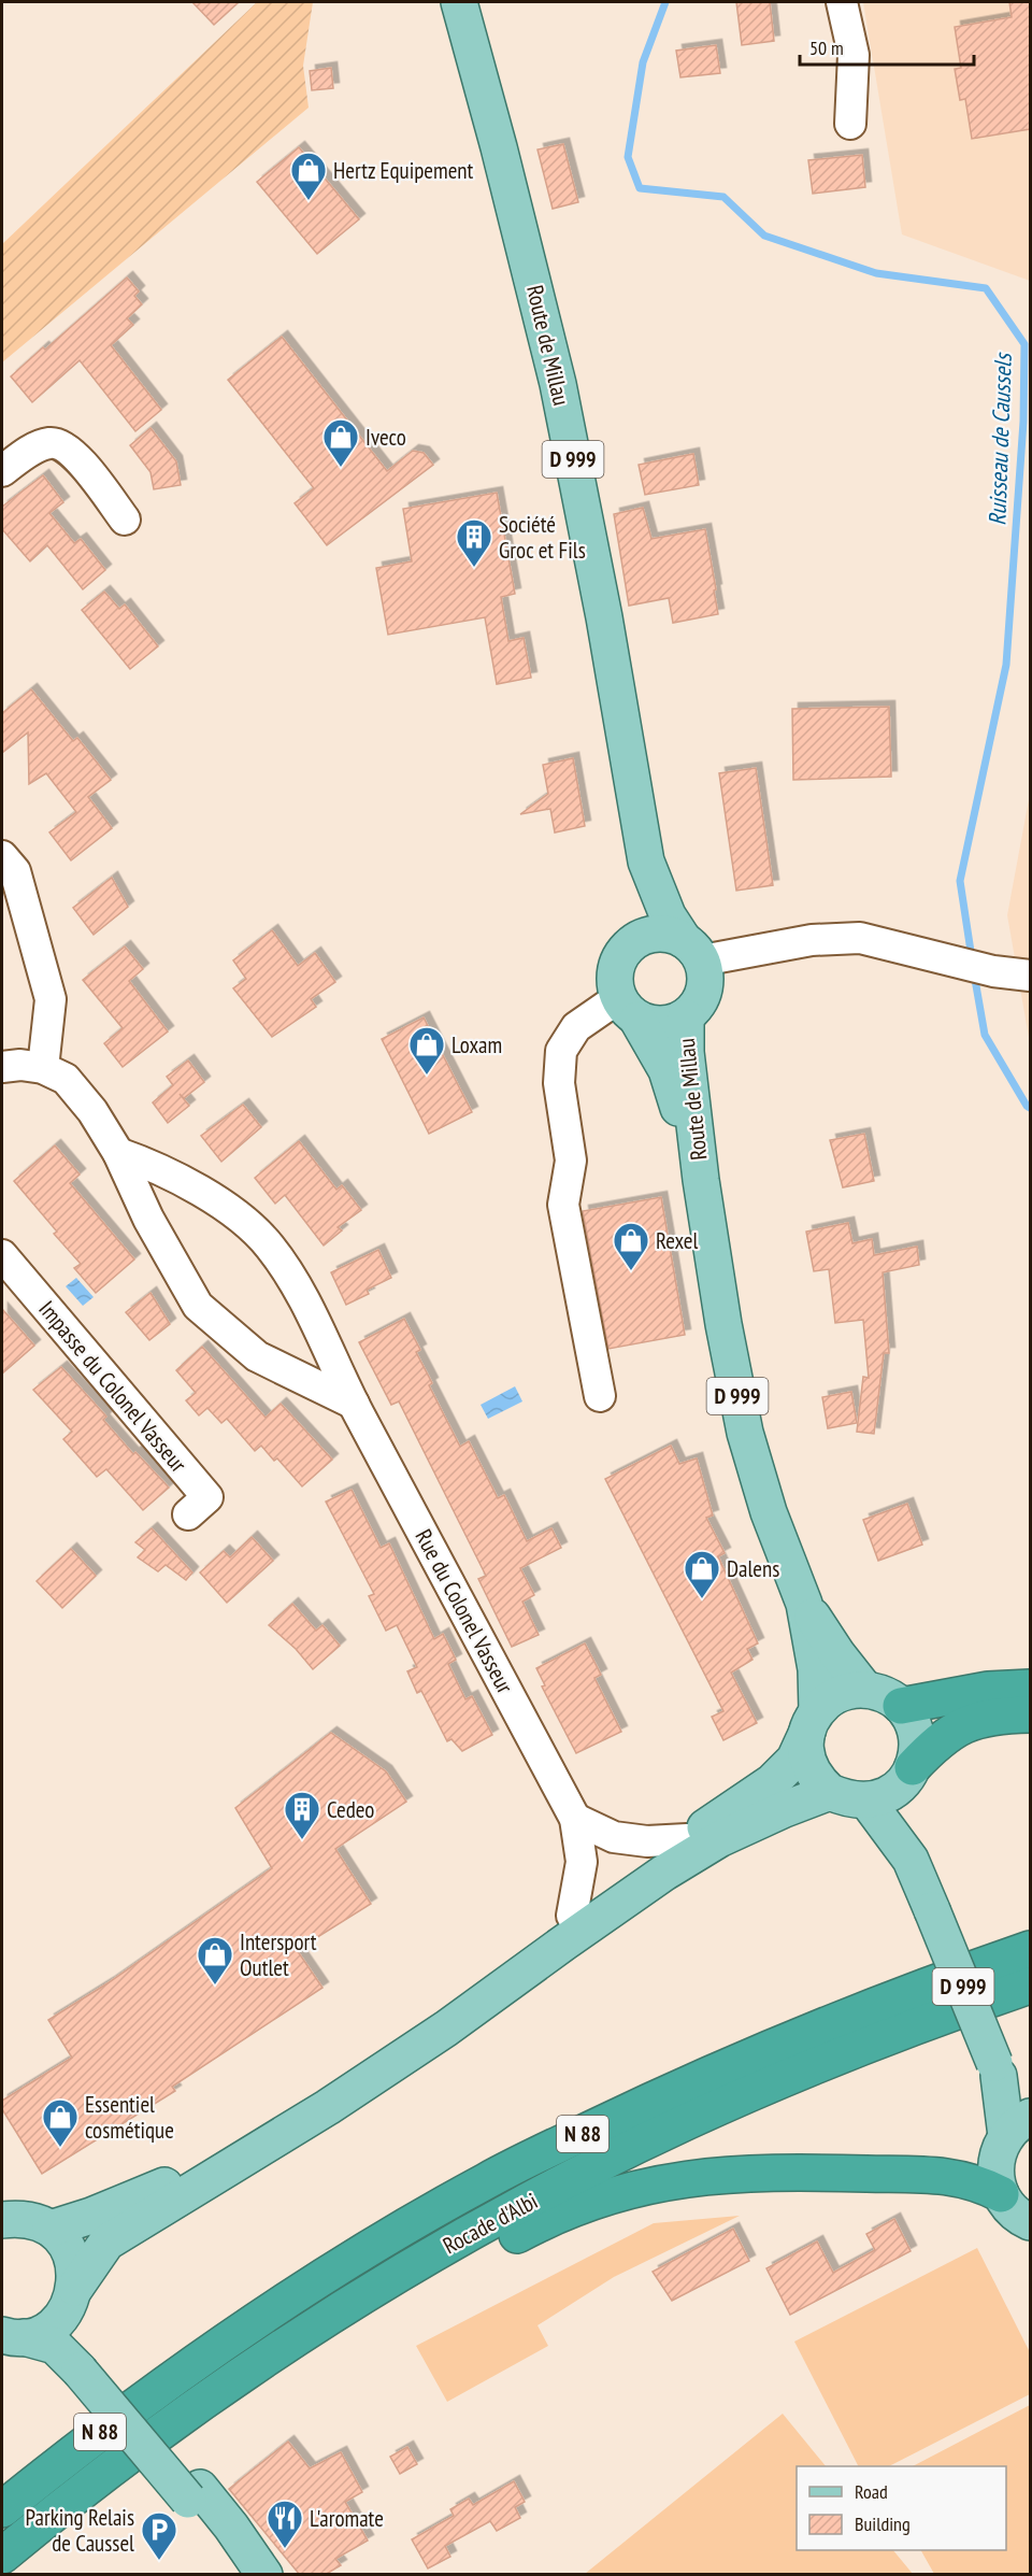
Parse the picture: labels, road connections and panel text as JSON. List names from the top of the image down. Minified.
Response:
{"streets":{"highway":["N 88","Rocade d'Albi"],"main road":["Route de Millau","D 999"],"street":["Impasse du Colonel Vasseur","Rue du Colonel Vasseur"]},"crossings":[["Route de Millau","D 999"]],"water":["Ruisseau de Caussels"],"places":{"shop":["Hertz Equipement","Iveco","Loxam","Rexel","Dalens","Intersport Outlet","Essentiel cosmétique"],"building":["Société Groc et Fils","Cedeo"],"restaurant":["L'aromate"],"parking":["Parking Relais de Caussel"]},"legend":["Road","Building"],"scale_bar":"50 m"}
